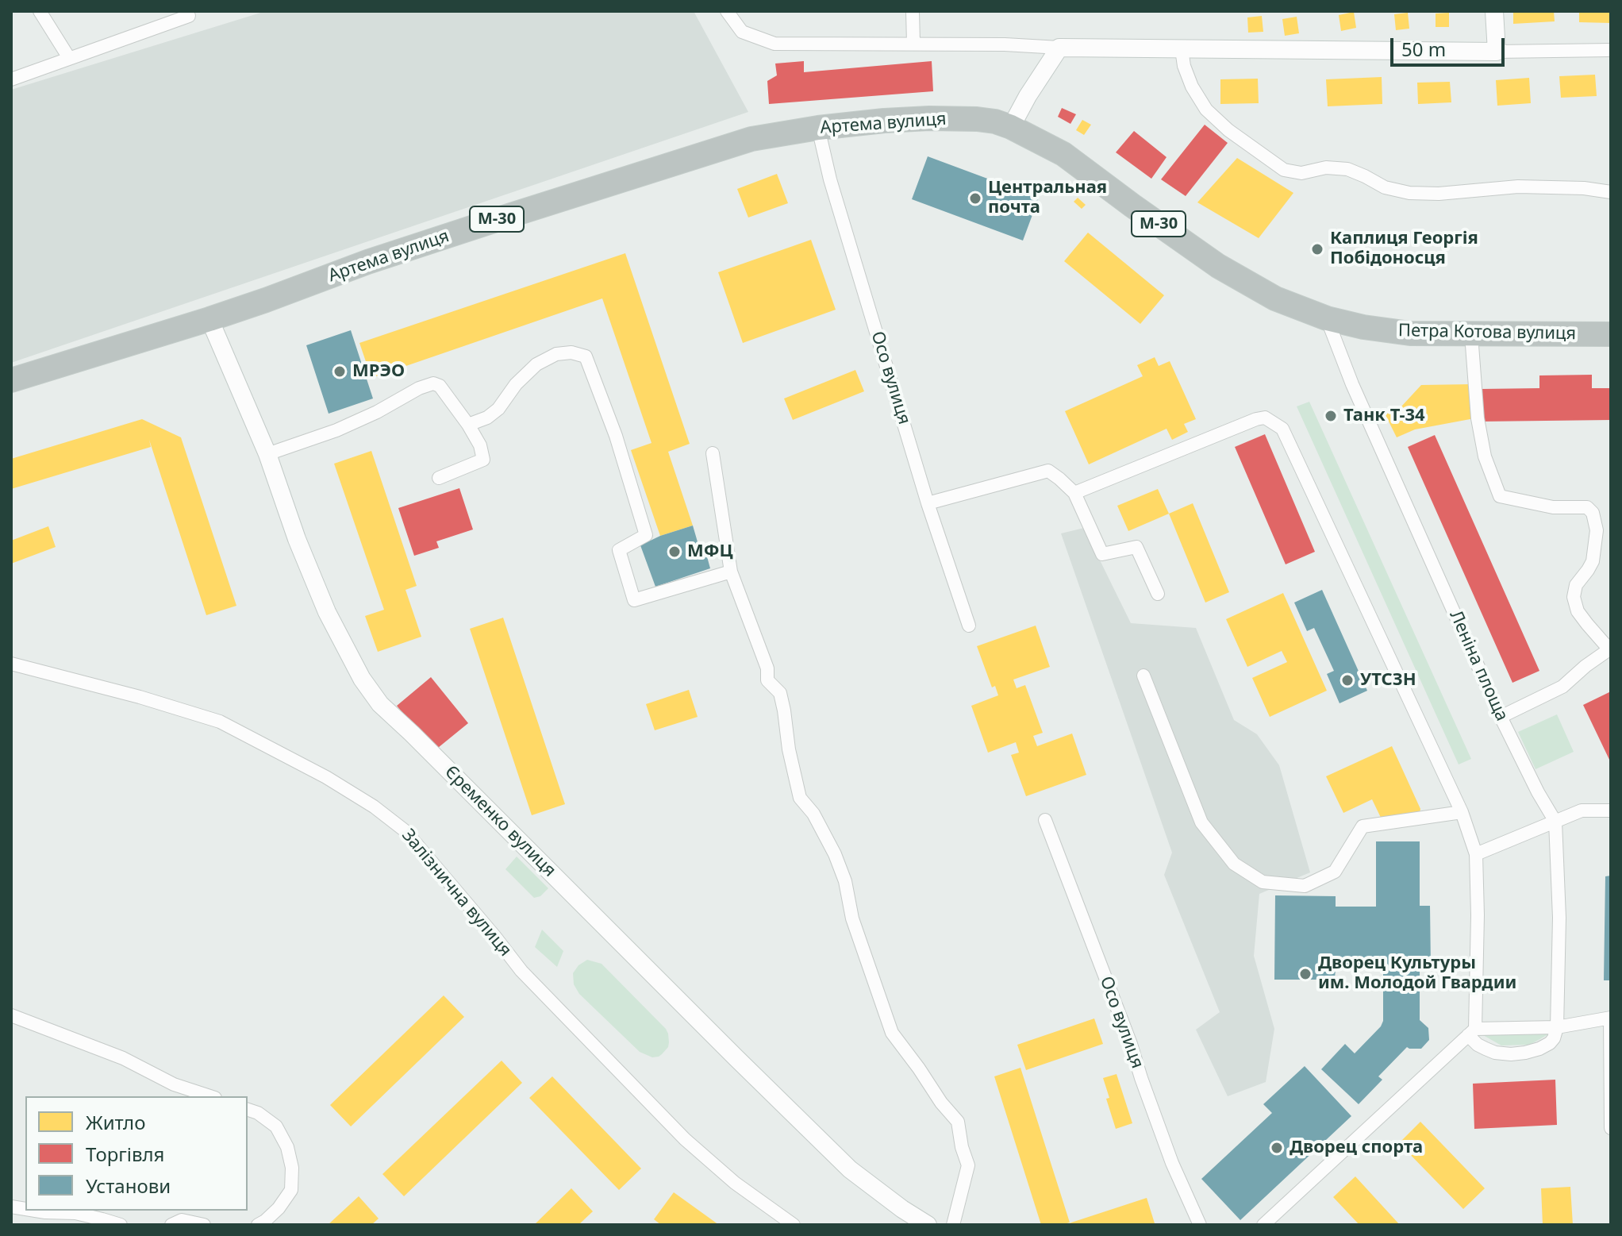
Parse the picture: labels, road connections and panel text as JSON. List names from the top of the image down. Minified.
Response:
{"streets":{"highway":["Артема вулиця","М-30","Петра Котова вулиця"],"street":["Осо вулиця","Леніна площа","Єременко вулиця","Залізнична вулиця"]},"crossings":[["Артема вулиця","М-30"],["Артема вулиця","Осо вулиця"],["Артема вулиця","Єременко вулиця"],["М-30","Петра Котова вулиця"],["М-30","Леніна площа"],["Петра Котова вулиця","Леніна площа"]],"places":["Центральная почта","Каплиця Георгія Побідоносця","МРЭО","Танк Т-34","МФЦ","УТСЗН","Дворец Культуры им. Молодой Гвардии","Дворец спорта"],"legend":["Житло","Торгівля","Установи"],"scale_bar":"50 m"}
